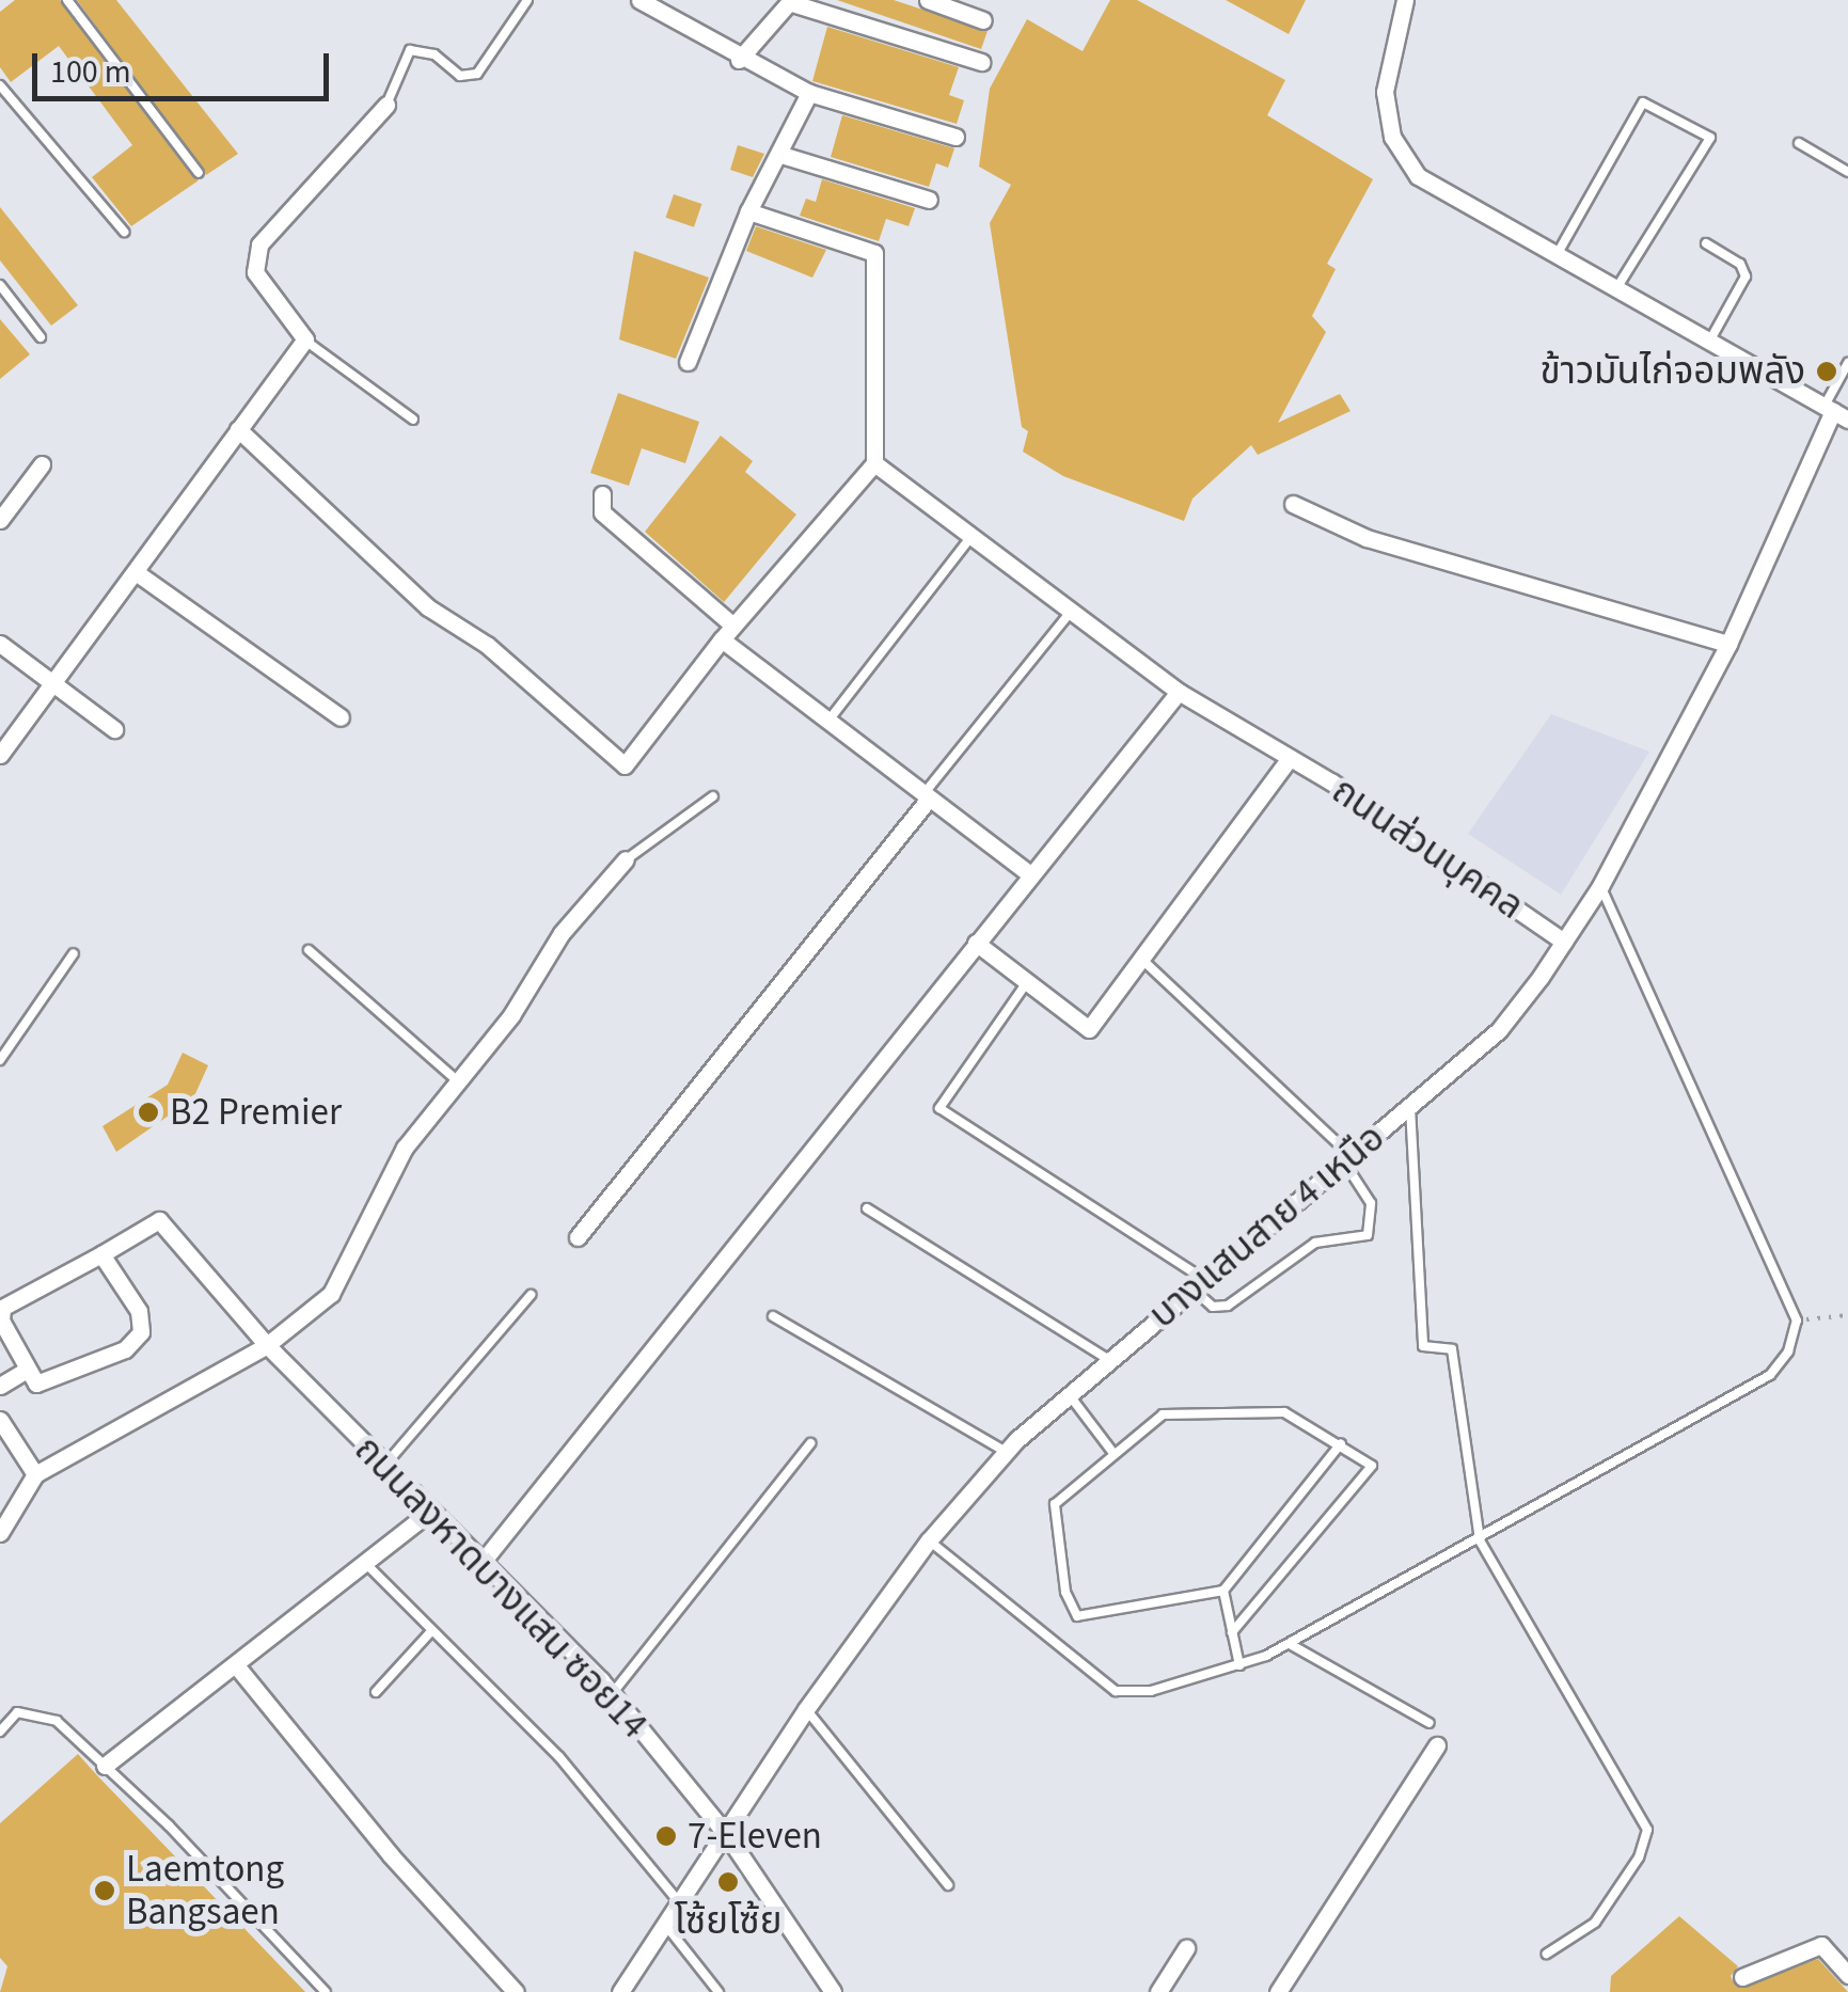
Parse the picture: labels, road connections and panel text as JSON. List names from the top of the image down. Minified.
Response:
{"streets":{"street":["ถนนส่วนบุคคล","บางแสนสาย 4 เหนือ","ถนนลงหาดบางแสน ซอย14"]},"crossings":[["ถนนส่วนบุคคล","บางแสนสาย 4 เหนือ"],["บางแสนสาย 4 เหนือ","ถนนลงหาดบางแสน ซอย14"]],"places":["ข้าวมันไก่จอมพลัง","B2 Premier","7-Eleven","โซ้ยโซ้ย","Laemtong Bangsaen"],"scale_bar":"100 m"}
